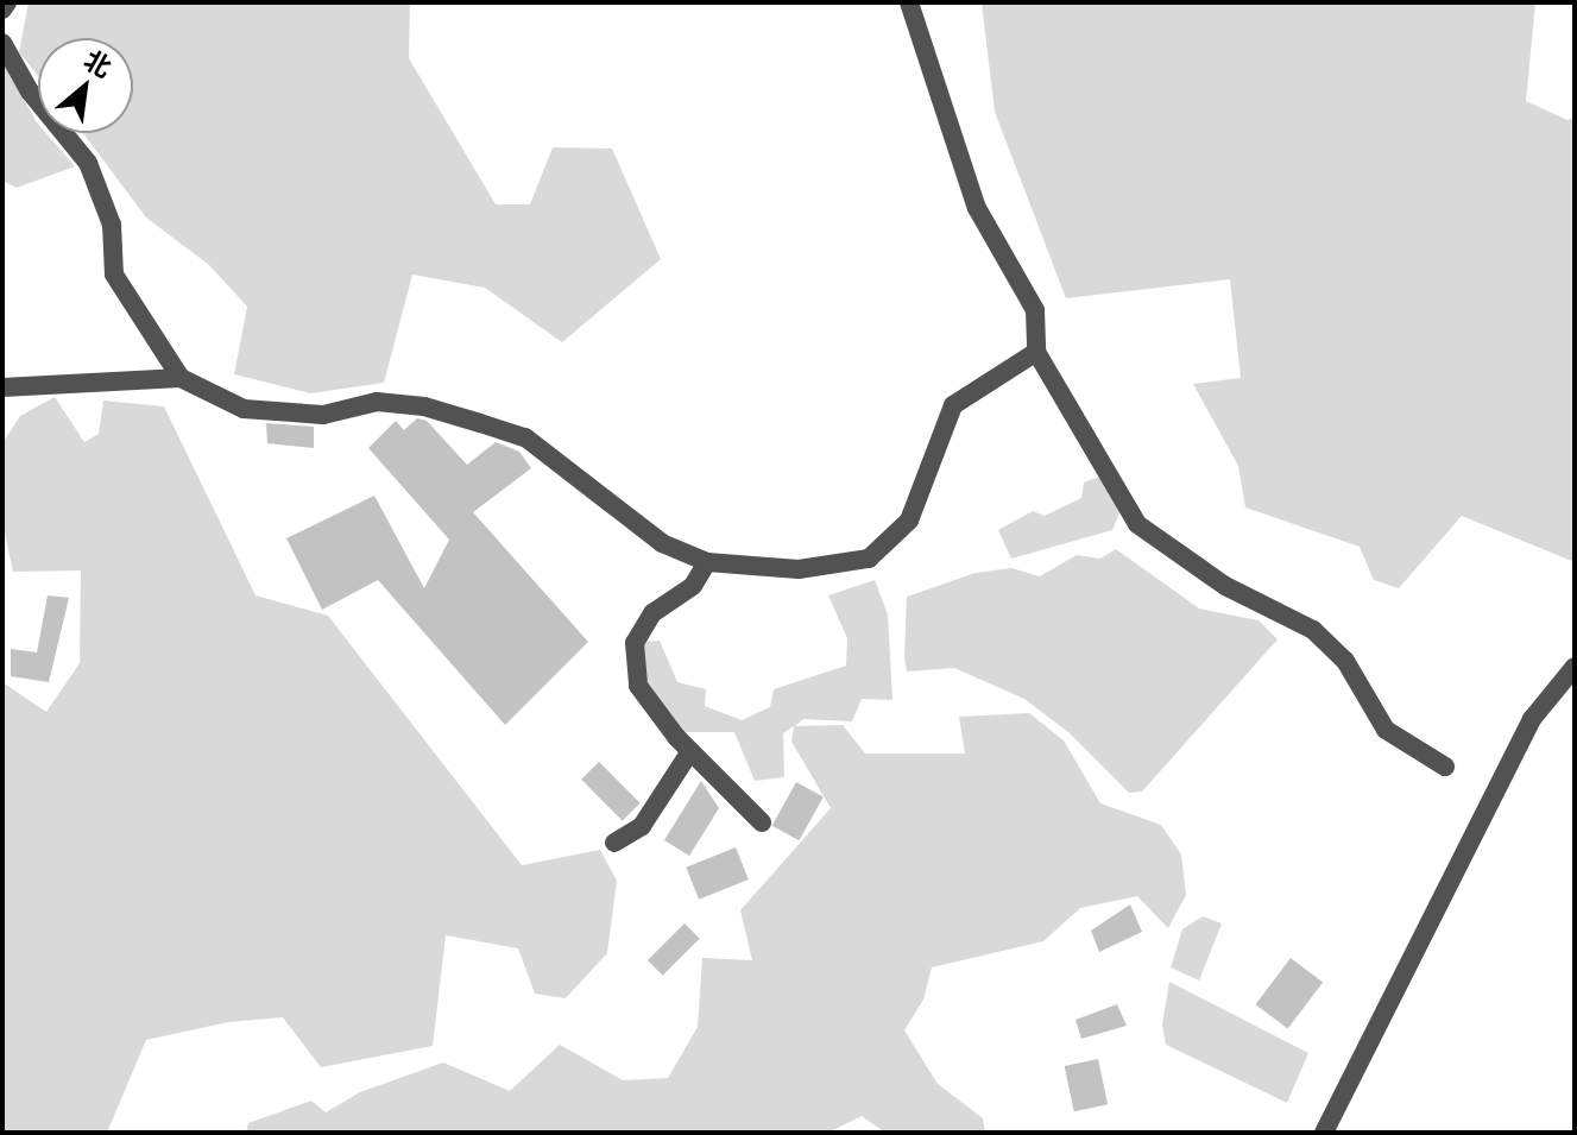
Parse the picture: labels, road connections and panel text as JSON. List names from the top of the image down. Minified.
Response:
{"north":"top right"}
